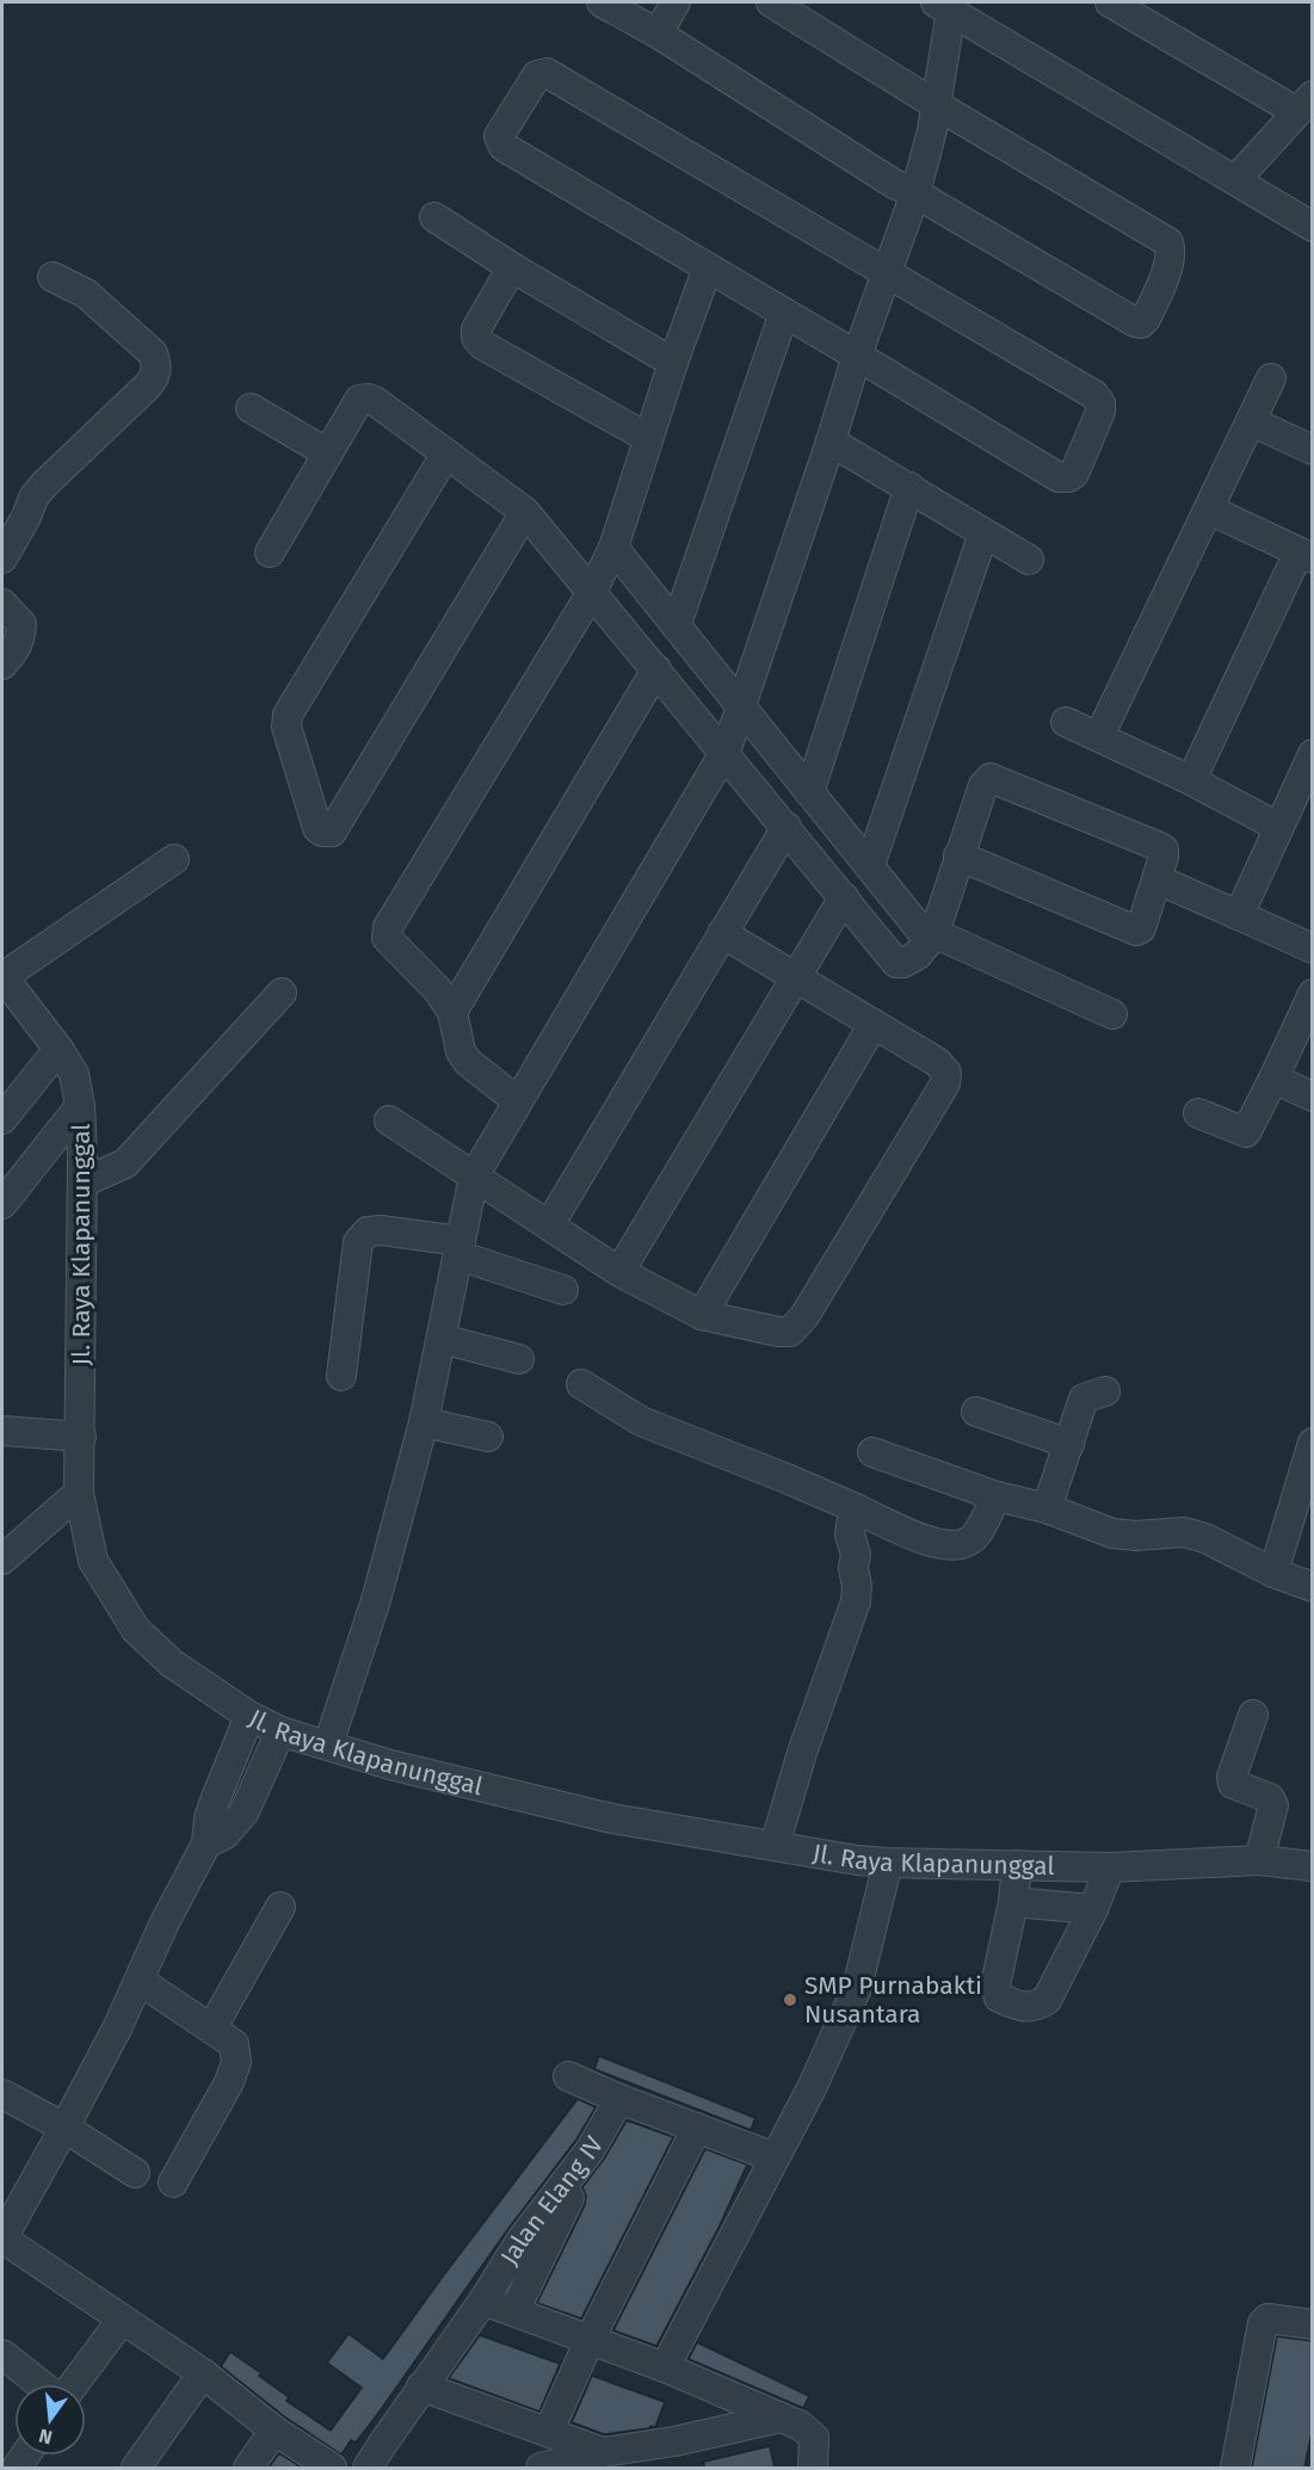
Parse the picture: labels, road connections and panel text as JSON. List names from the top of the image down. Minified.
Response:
{"streets":{"street":["Jl. Raya Klapanunggal","Jalan Elang IV"]},"places":["SMP Purnabakti Nusantara"],"north":"bottom"}
